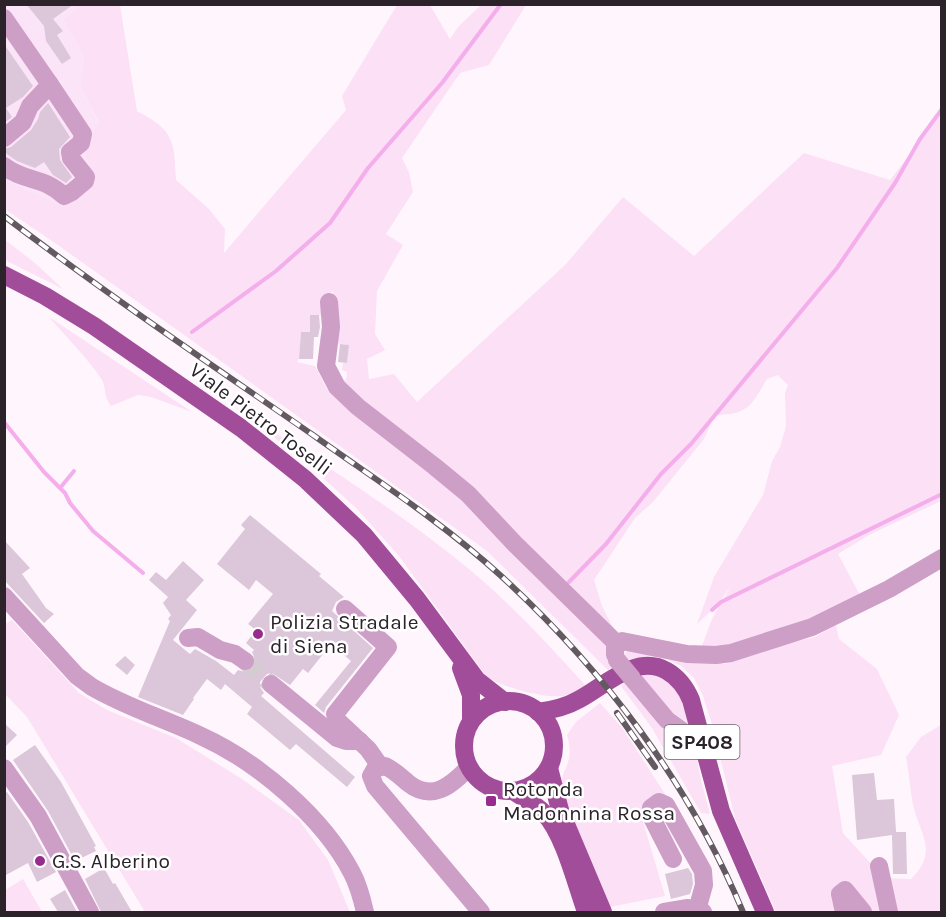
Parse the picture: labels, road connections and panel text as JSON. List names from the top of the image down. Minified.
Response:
{"streets":{"main road":["Viale Pietro Toselli","SP408"]},"places":{"other":["Polizia Stradale di Siena","G.S. Alberino"],"transit":["Rotonda Madonnina Rossa"]}}
